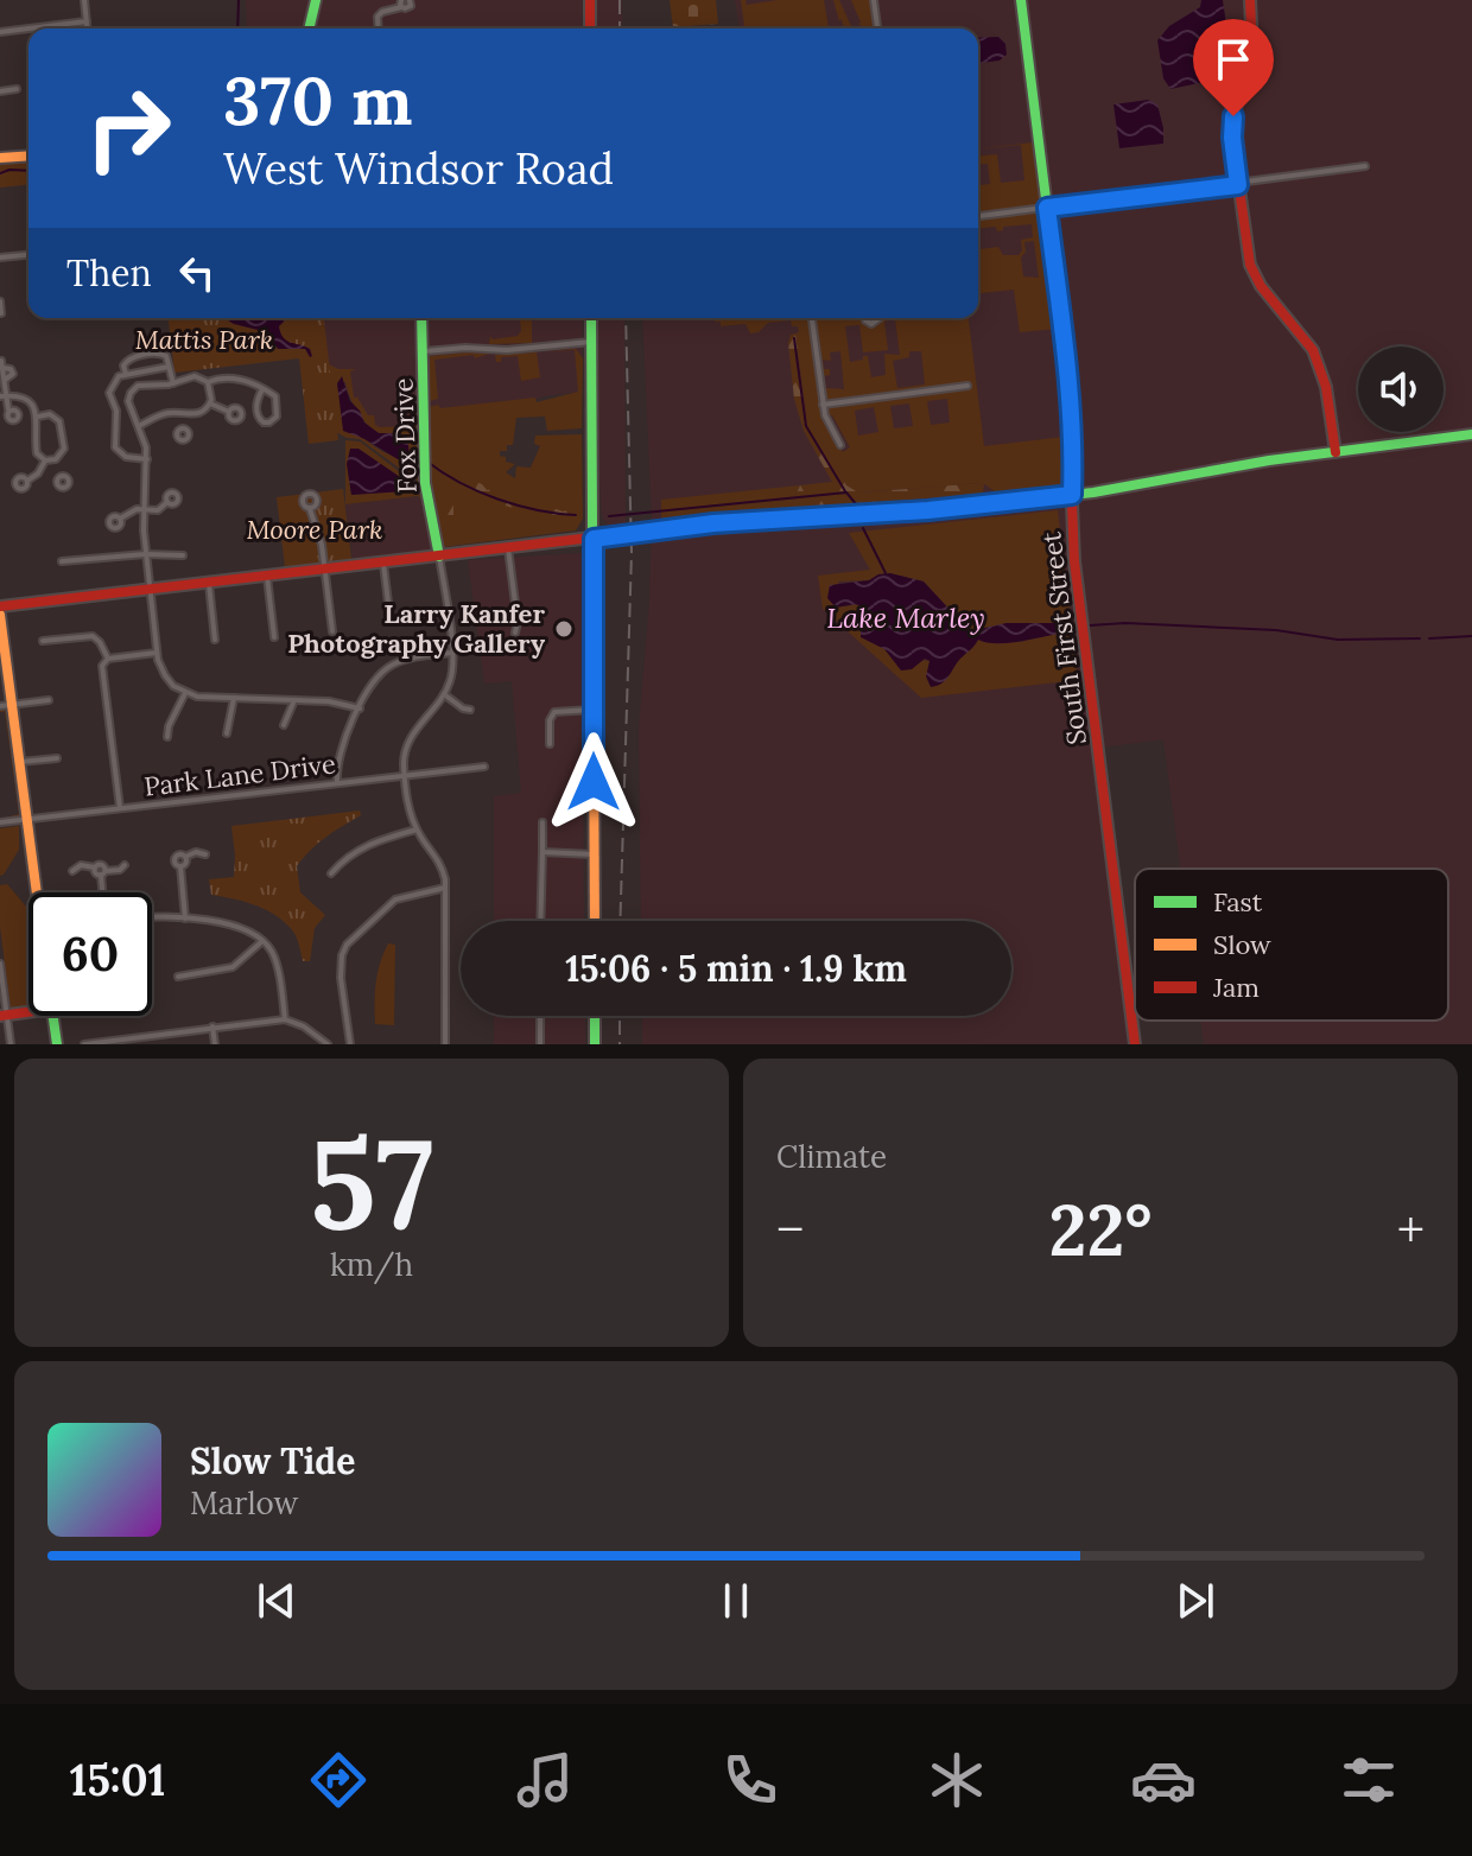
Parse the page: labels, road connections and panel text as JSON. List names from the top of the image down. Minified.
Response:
{"streets":{"main road":["Fox Drive","South First Street"],"street":["Park Lane Drive"]},"water":["Lake Marley"],"parks":["Mattis Park","Moore Park"],"places":["Larry Kanfer Photography Gallery"],"legend":["Fast","Slow","Jam"],"page":{"turn":["370 m","West Windsor Road"],"then":"Then","limit":"60","trip":"15:06 · 5 min · 1.9 km","tile":[["57","km/h"],"Climate"],"heat":["−","22°","+"],"song":["Slow Tide","Marlow"],"tabs":"15:01"}}
